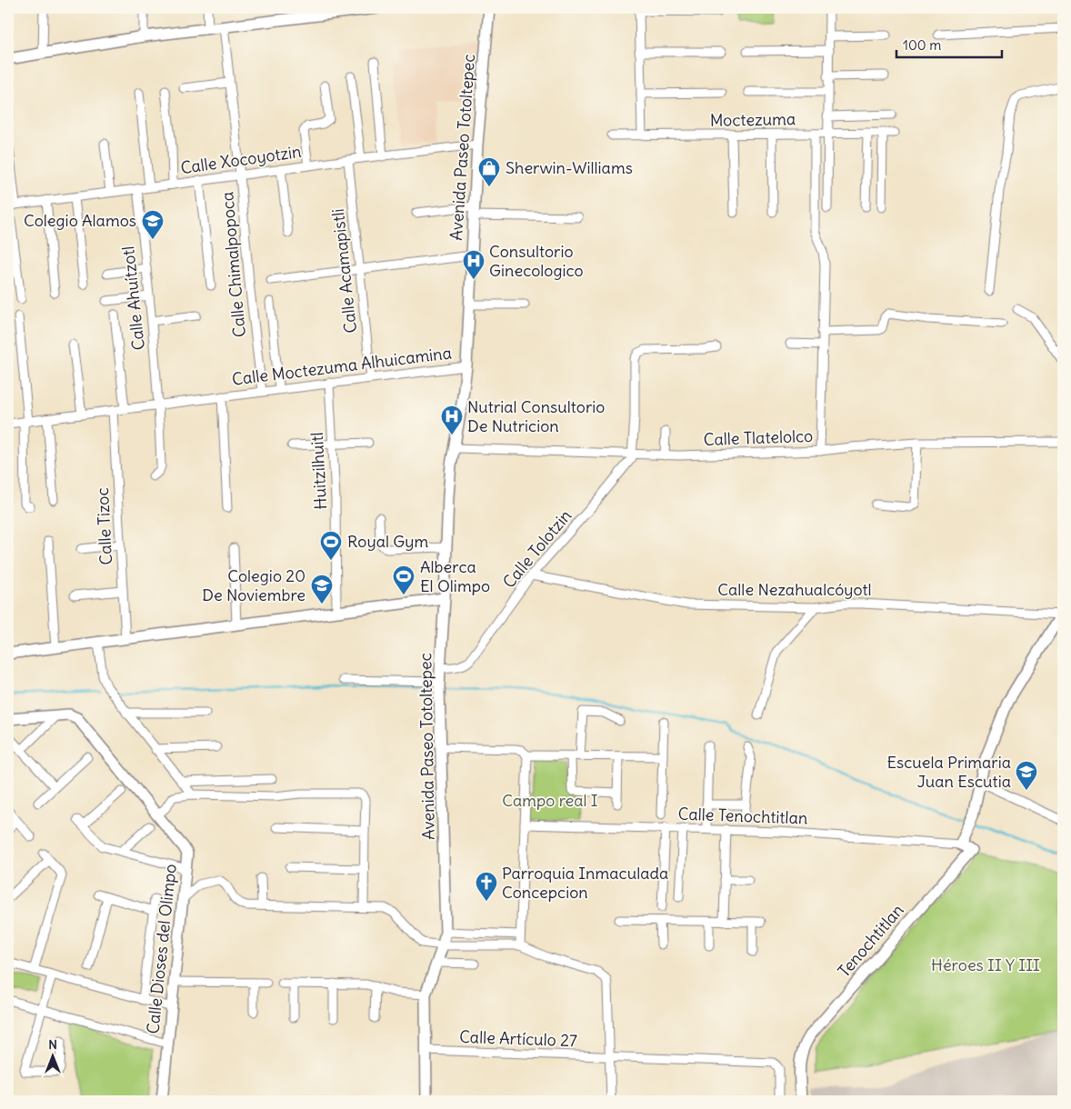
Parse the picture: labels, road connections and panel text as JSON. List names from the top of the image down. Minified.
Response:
{"streets":{"main road":["Avenida Paseo Totoltepec","Tenochtitlan","Calle Dioses del Olimpo"],"street":["Moctezuma","Calle Xocoyotzin","Calle Chimalpopoca","Calle Acamapistli","Calle Ahuítzotl","Calle Moctezuma Alhuicamina","Calle Tlatelolco","Huitzilhuitl","Calle Tizoc","Calle Tolotzin","Calle Nezahualcóyotl","Calle Tenochtitlan","Calle Artículo 27"]},"crossings":[["Avenida Paseo Totoltepec","Calle Xocoyotzin"],["Avenida Paseo Totoltepec","Calle Moctezuma Alhuicamina"],["Avenida Paseo Totoltepec","Calle Tlatelolco"],["Avenida Paseo Totoltepec","Calle Tolotzin"],["Avenida Paseo Totoltepec","Calle Artículo 27"],["Calle Xocoyotzin","Calle Chimalpopoca"],["Calle Xocoyotzin","Calle Acamapistli"],["Calle Xocoyotzin","Calle Ahuítzotl"],["Calle Chimalpopoca","Calle Moctezuma Alhuicamina"],["Calle Acamapistli","Calle Moctezuma Alhuicamina"],["Calle Ahuítzotl","Calle Moctezuma Alhuicamina"],["Calle Moctezuma Alhuicamina","Huitzilhuitl"],["Calle Moctezuma Alhuicamina","Calle Tizoc"],["Calle Tlatelolco","Calle Tolotzin"],["Calle Tolotzin","Calle Nezahualcóyotl"],["Calle Nezahualcóyotl","Tenochtitlan"],["Calle Tenochtitlan","Tenochtitlan"]],"parks":["Campo real I","Héroes II Y III"],"places":{"shop":["Sherwin-Williams"],"school or university":["Colegio Alamos","Colegio 20 De Noviembre","Escuela Primaria Juan Escutia"],"hospital":["Consultorio Ginecologico","Nutrial Consultorio De Nutricion"],"sports":["Royal Gym","Alberca El Olimpo"],"church":["Parroquia Inmaculada Concepcion"]},"scale_bar":"100 m","north":"top"}
